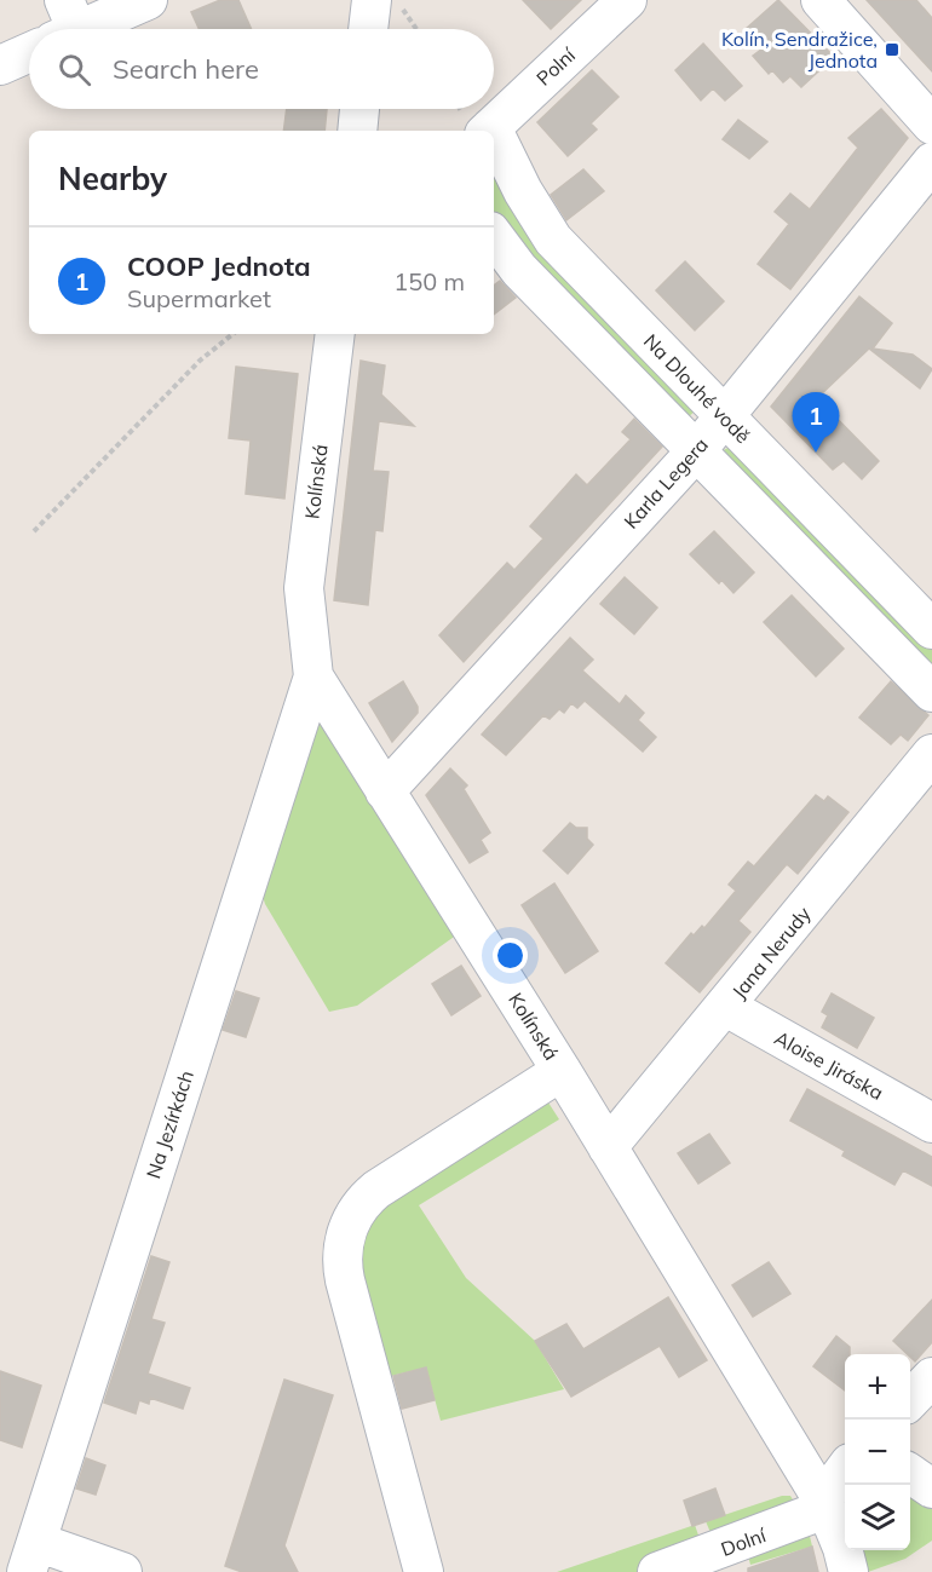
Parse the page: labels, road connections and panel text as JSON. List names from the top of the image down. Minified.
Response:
{"streets":{"street":["Polní","Na Dlouhé vodě","Kolínská","Karla Legera","Jana Nerudy","Aloise Jiráska","Na Jezírkách","Dolní"]},"crossings":[["Na Dlouhé vodě","Karla Legera"],["Kolínská","Karla Legera"],["Kolínská","Jana Nerudy"],["Kolínská","Na Jezírkách"],["Kolínská","Dolní"],["Jana Nerudy","Aloise Jiráska"]],"places":{"transit":["Kolín, Sendražice, Jednota"]},"page":{"search":"Search here","heading":"Nearby","list":[{"mark":"1","name":"COOP Jednota","note":"Supermarket","value":"150 m"}],"pins":"1","map_buttons":["+","−"]}}
